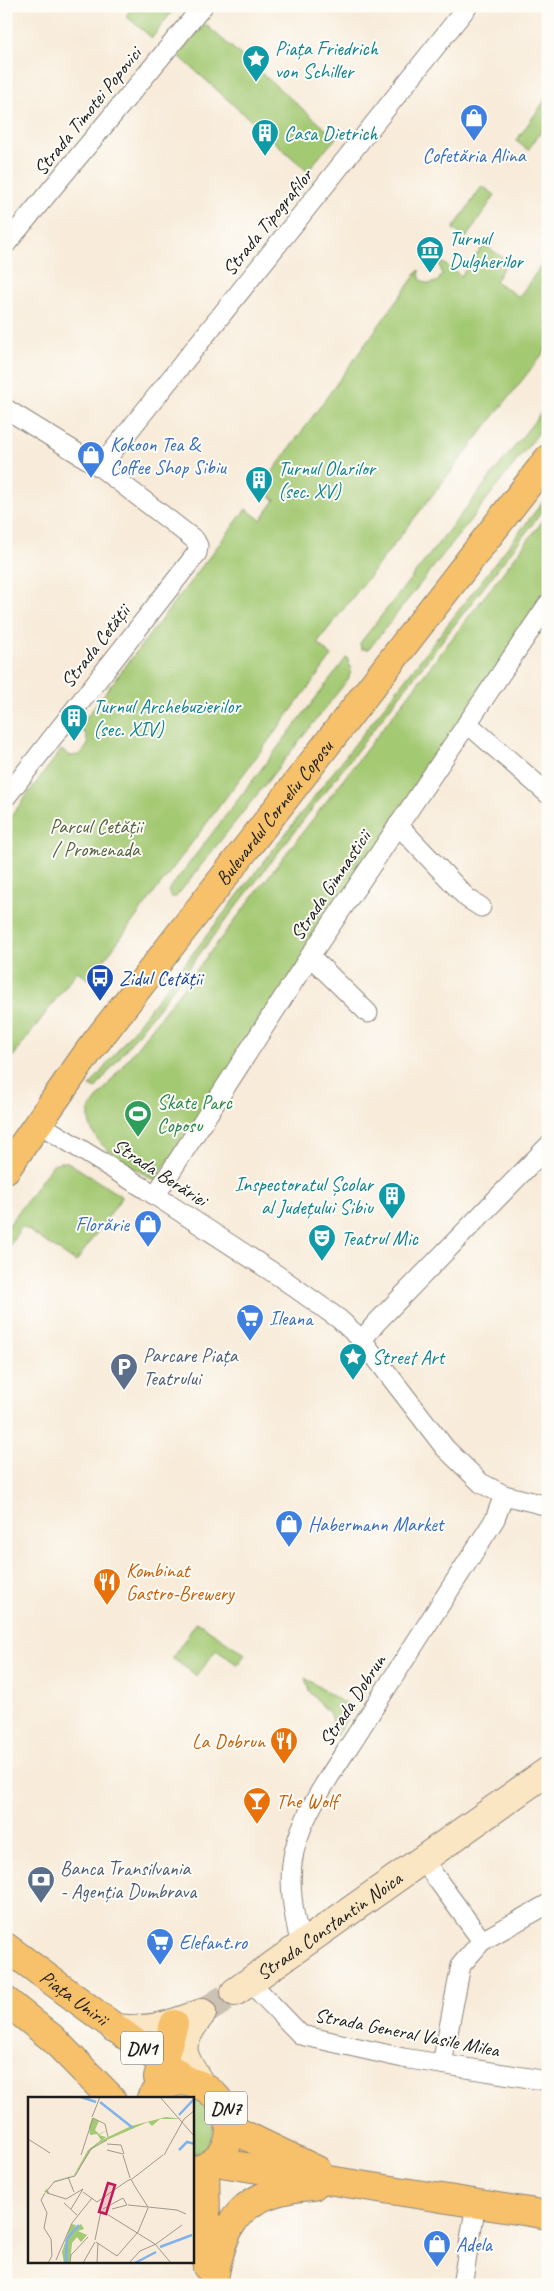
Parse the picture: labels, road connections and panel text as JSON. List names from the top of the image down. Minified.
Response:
{"streets":{"main road":["Bulevardul Corneliu Coposu","Strada Constantin Noica","Piața Unirii","DN1","DN7"],"street":["Strada Timotei Popovici","Strada Tipografilor","Strada Cetății","Strada Gimnasticii","Strada Berăriei","Strada Dobrun","Strada General Vasile Milea"]},"crossings":[["Strada Tipografilor","Strada Cetății"],["Bulevardul Corneliu Coposu","Strada Berăriei"],["Strada Gimnasticii","Strada Berăriei"],["Strada Berăriei","Strada Dobrun"],["Strada Dobrun","Strada Constantin Noica"],["Strada Constantin Noica","Strada General Vasile Milea"],["Piața Unirii","DN7"]],"parks":["Parcul Cetății / Promenada"],"places":{"place":["Piața Friedrich von Schiller","Street Art"],"shop":["Cofetăria Alina","Kokoon Tea & Coffee Shop Sibiu","Florărie","Habermann Market","Adela"],"building":["Casa Dietrich","Turnul Olarilor (sec. XV)","Turnul Archebuzierilor (sec. XIV)","Inspectoratul Școlar al Județului Sibiu"],"museum":["Turnul Dulgherilor"],"bus stop":["Zidul Cetății"],"sports":["Skate Parc Coposu"],"theatre":["Teatrul Mic"],"supermarket":["Ileana","Elefant.ro"],"parking":["Parcare Piața Teatrului"],"restaurant":["Kombinat Gastro-Brewery","La Dobrun"],"bar":["The Wolf"],"bank":["Banca Transilvania - Agenția Dumbrava"]}}
